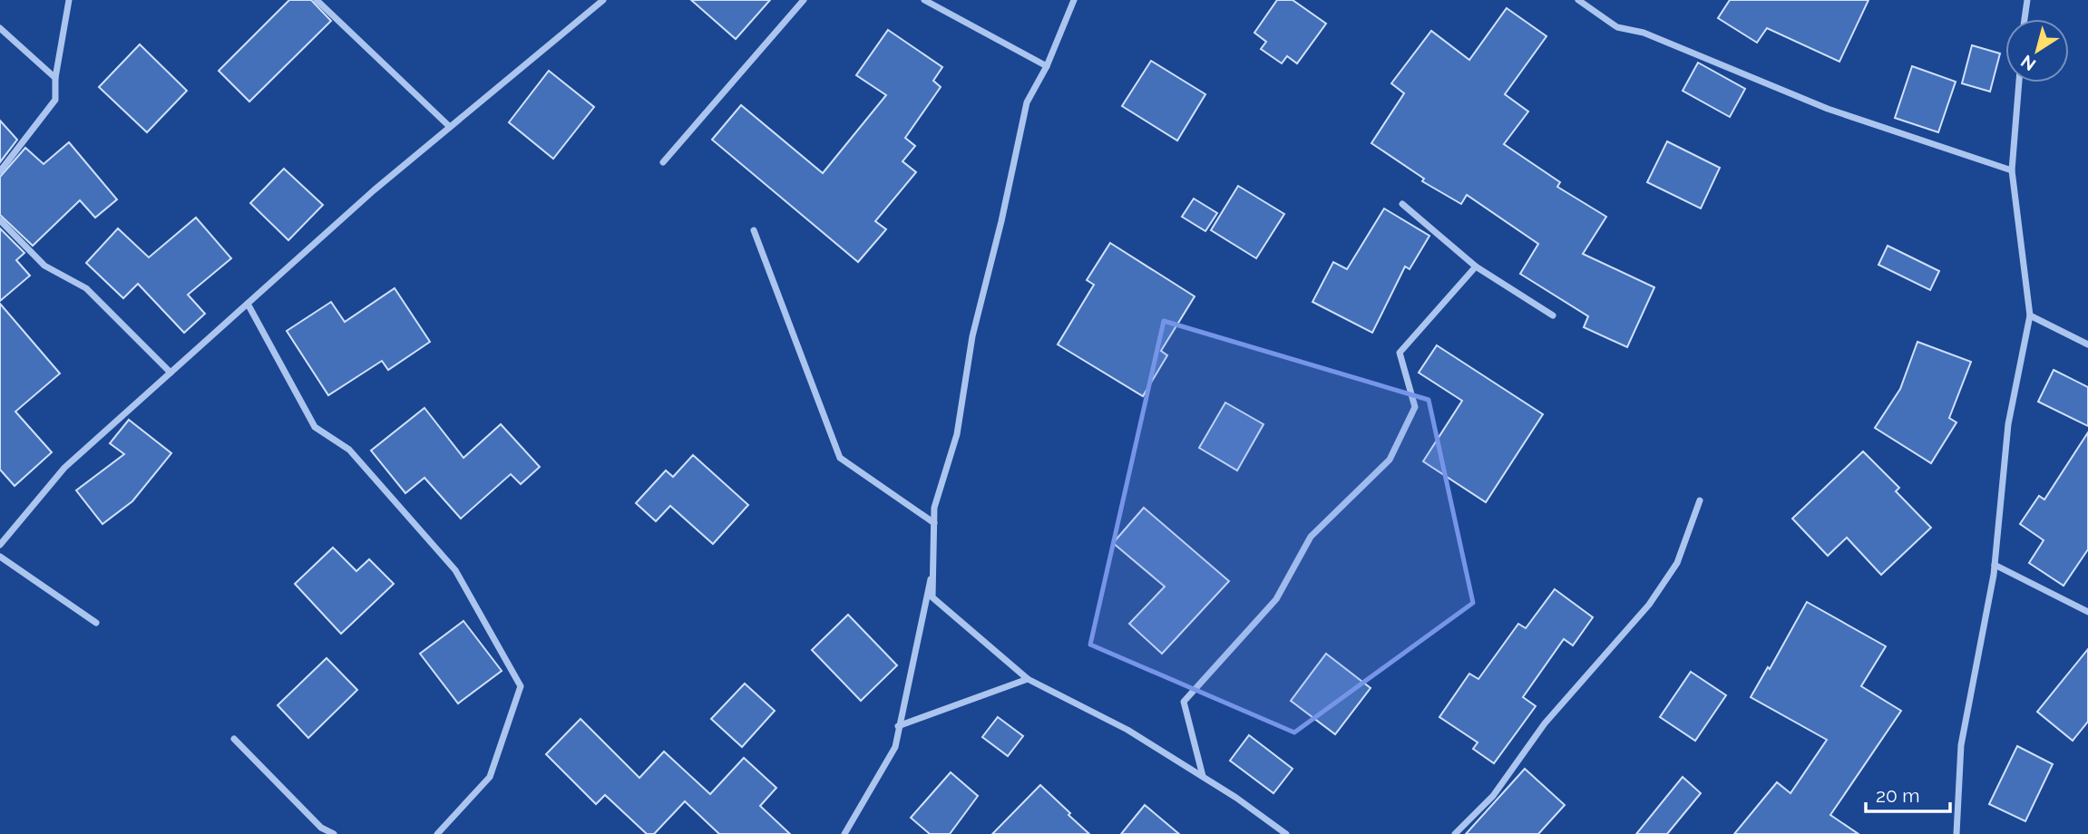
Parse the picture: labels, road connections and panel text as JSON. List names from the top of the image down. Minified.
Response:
{"scale_bar":"20 m","north":"bottom left"}
